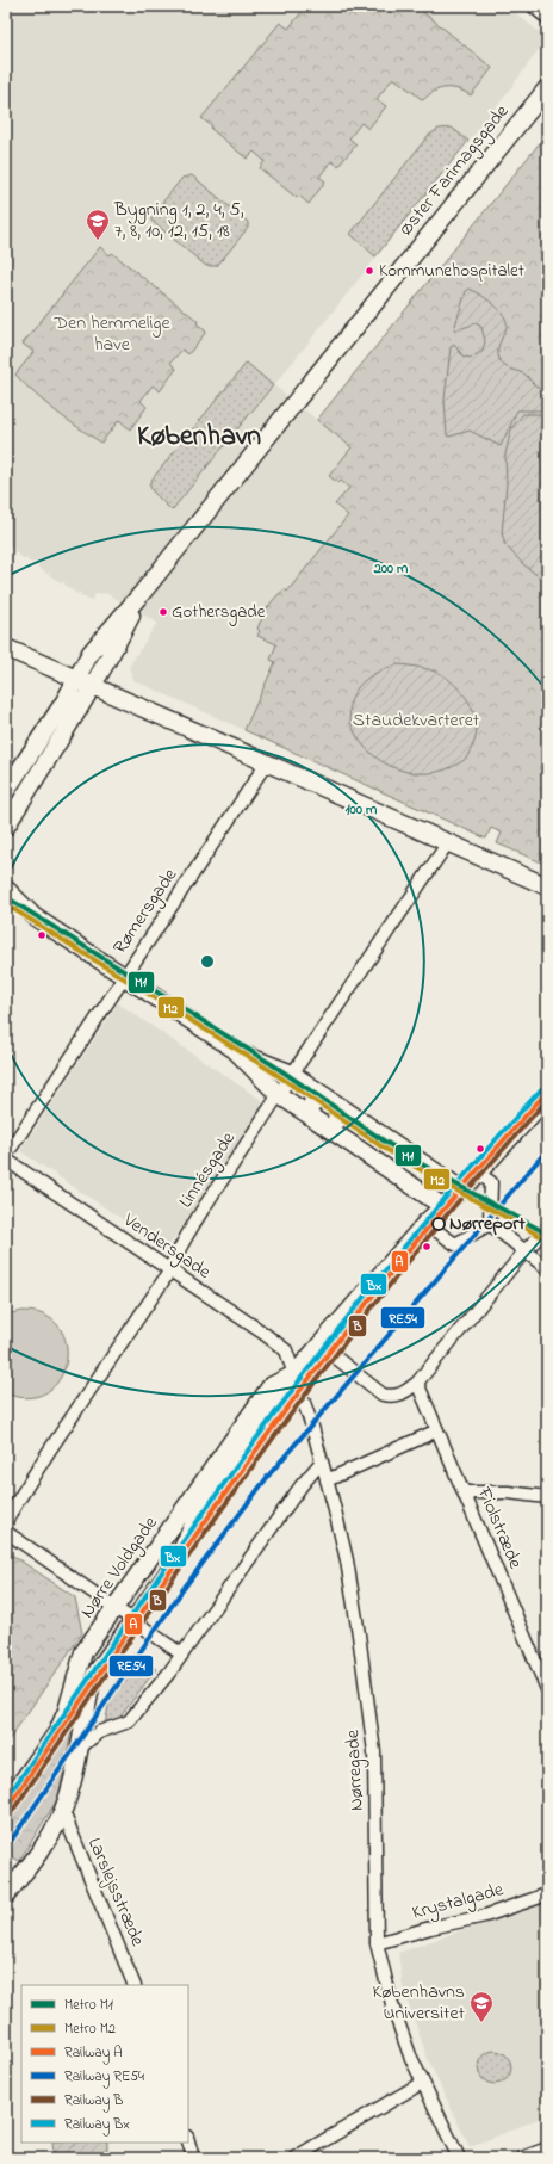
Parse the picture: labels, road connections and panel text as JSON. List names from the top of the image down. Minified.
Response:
{"streets":{"street":["Øster Farimagsgade","Rømersgade","Linnésgade","Vendersgade","Fiolstræde","Nørre Voldgade","Nørregade","Larslejsstræde","Krystalgade"]},"crossings":[["Linnésgade","Vendersgade"],["Linnésgade","Nørre Voldgade"],["Vendersgade","Nørre Voldgade"],["Vendersgade","Nørregade"],["Nørre Voldgade","Nørregade"],["Nørre Voldgade","Larslejsstræde"],["Nørregade","Krystalgade"]],"districts":["København"],"parks":["Den hemmelige have","Staudekvarteret"],"places":{"school or university":["Bygning 1, 2, 4, 5, 7, 8, 10, 12, 15, 18","Københavns Universitet"],"other":["Kommunehospitalet","Gothersgade","Nørreport"]},"lines":["metro line M1","metro line M2","rail line Bx","rail line A","rail line B","rail line RE54"],"legend":["Metro M1","Metro M2","Railway A","Railway RE54","Railway B","Railway Bx"],"rings":["200 m","100 m"]}
